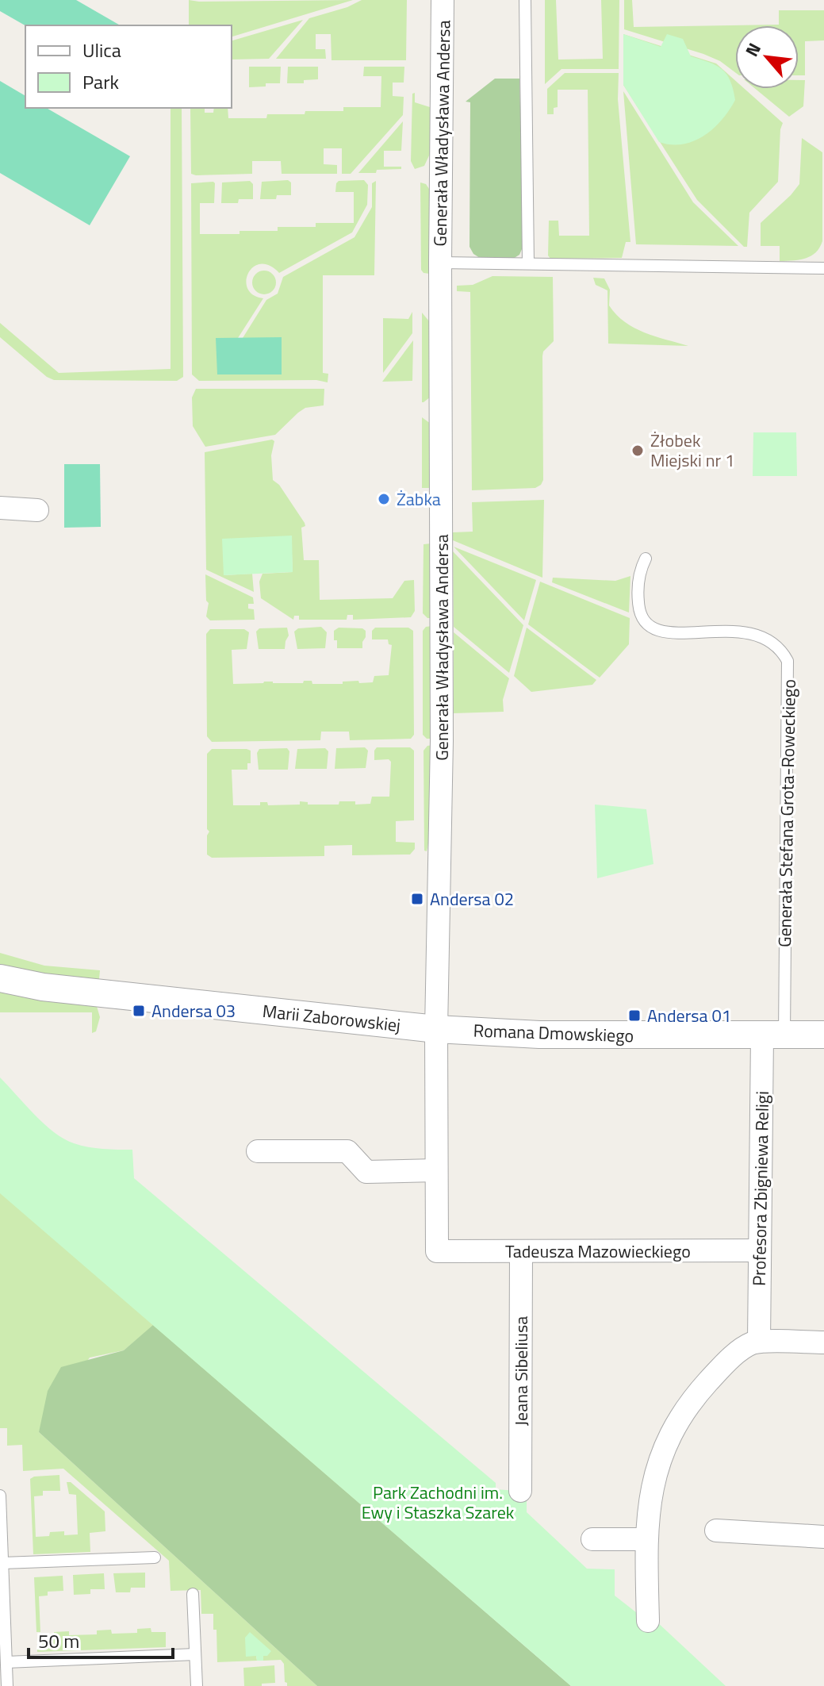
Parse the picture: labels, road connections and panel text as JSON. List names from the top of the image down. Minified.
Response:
{"streets":{"street":["Generała Władysława Andersa","Marii Zaborowskiej","Romana Dmowskiego","Profesora Zbigniewa Religi","Tadeusza Mazowieckiego","Jeana Sibeliusa"],"lane":["Generała Stefana Grota-Roweckiego"]},"crossings":[["Generała Władysława Andersa","Marii Zaborowskiej"],["Generała Władysława Andersa","Romana Dmowskiego"],["Generała Władysława Andersa","Tadeusza Mazowieckiego"],["Generała Stefana Grota-Roweckiego","Romana Dmowskiego"],["Generała Stefana Grota-Roweckiego","Profesora Zbigniewa Religi"],["Marii Zaborowskiej","Romana Dmowskiego"],["Romana Dmowskiego","Profesora Zbigniewa Religi"],["Profesora Zbigniewa Religi","Tadeusza Mazowieckiego"],["Tadeusza Mazowieckiego","Jeana Sibeliusa"]],"parks":["Park Zachodni im. Ewy i Staszka Szarek"],"places":{"other":["Żłobek Miejski nr 1","Żabka"],"transit":["Andersa 02","Andersa 03","Andersa 01"]},"legend":["Ulica","Park"],"scale_bar":"50 m","north":"top left"}
